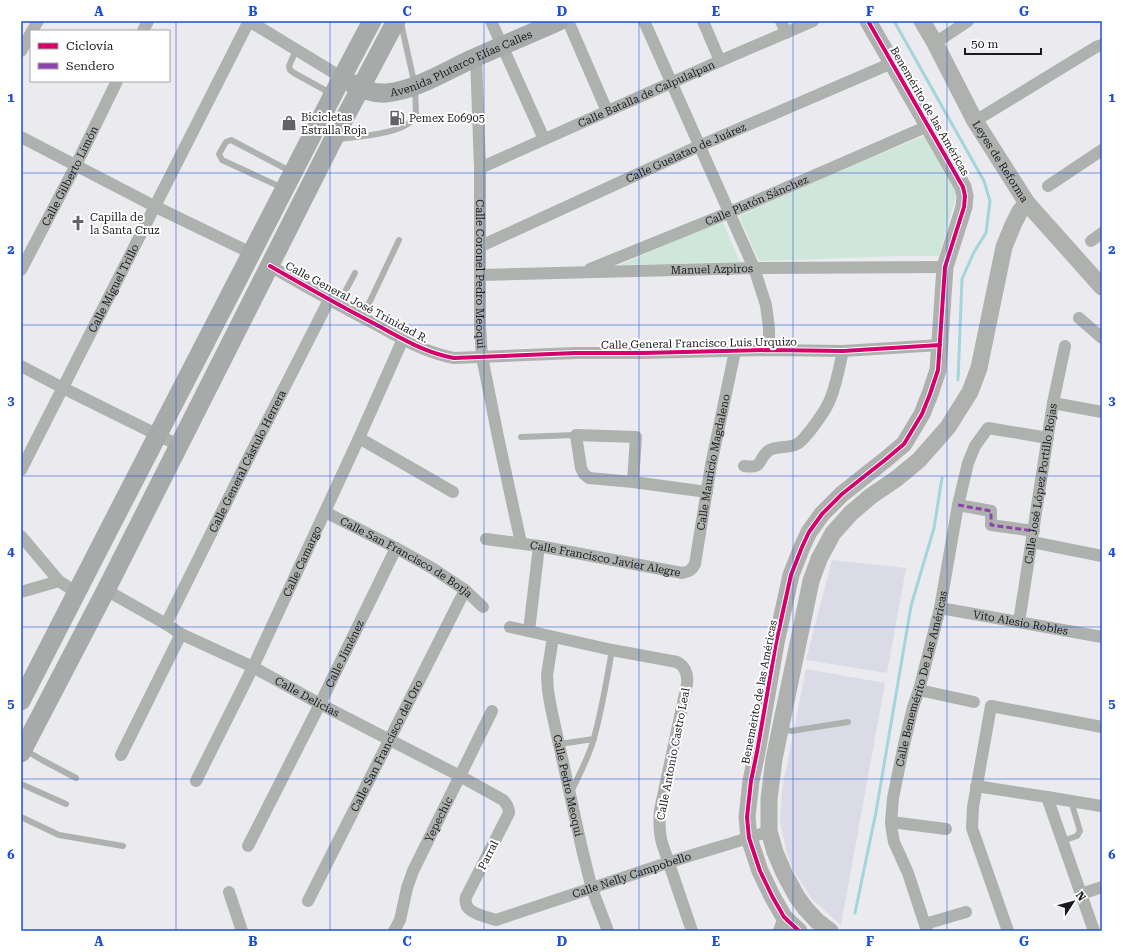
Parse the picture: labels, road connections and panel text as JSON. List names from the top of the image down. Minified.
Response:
{"streets":{"main road":["Avenida Plutarco Elías Calles"],"street":["Calle Batalla de Calpulalpan","Benemérito de las Américas","Calle Guelatao de Juárez","Leyes de Reforma","Calle Gilberto Limón","Calle Platón Sánchez","Manuel Azpiros","Calle Coronel Pedro Meoqui","Calle Miguel Trillo","Calle General José Trinidad R.","Calle General Francisco Luis Urquizo","Calle General Cástulo Herrera","Calle Mauricio Magdaleno","Calle José López Portillo Rojas","Calle San Francisco de Borja","Calle Francisco Javier Alegre","Calle Camargo","Vito Alesio Robles","Calle Jiménez","Calle Benemérito De Las Américas","Calle Delicias","Calle San Francisco del Oro","Calle Antonio Castro Leal","Calle Pedro Meoqui","Yepechic","Parral","Calle Nelly Campobello"]},"crossings":[["Avenida Plutarco Elías Calles","Calle Coronel Pedro Meoqui"],["Calle Batalla de Calpulalpan","Calle Coronel Pedro Meoqui"],["Benemérito de las Américas","Calle Guelatao de Juárez"],["Benemérito de las Américas","Calle Platón Sánchez"],["Benemérito de las Américas","Manuel Azpiros"],["Benemérito de las Américas","Calle General Francisco Luis Urquizo"],["Benemérito de las Américas","Calle Nelly Campobello"],["Calle Guelatao de Juárez","Calle Coronel Pedro Meoqui"],["Calle Platón Sánchez","Manuel Azpiros"],["Manuel Azpiros","Calle Coronel Pedro Meoqui"],["Calle Coronel Pedro Meoqui","Calle General José Trinidad R."],["Calle Coronel Pedro Meoqui","Calle General Francisco Luis Urquizo"],["Calle Coronel Pedro Meoqui","Calle Francisco Javier Alegre"],["Calle General José Trinidad R.","Calle General Francisco Luis Urquizo"],["Calle General José Trinidad R.","Calle General Cástulo Herrera"],["Calle General José Trinidad R.","Calle Camargo"],["Calle General Francisco Luis Urquizo","Calle Mauricio Magdaleno"],["Calle General Cástulo Herrera","Calle Delicias"],["Calle Mauricio Magdaleno","Calle Francisco Javier Alegre"],["Calle José López Portillo Rojas","Vito Alesio Robles"],["Calle José López Portillo Rojas","Calle Benemérito De Las Américas"],["Calle San Francisco de Borja","Calle Camargo"],["Calle San Francisco de Borja","Calle Jiménez"],["Calle San Francisco de Borja","Calle San Francisco del Oro"],["Calle Camargo","Calle Delicias"],["Vito Alesio Robles","Calle Benemérito De Las Américas"],["Calle Jiménez","Calle Delicias"],["Calle Delicias","Calle San Francisco del Oro"],["Calle Delicias","Yepechic"],["Calle Delicias","Parral"],["Calle Antonio Castro Leal","Calle Nelly Campobello"],["Calle Pedro Meoqui","Calle Nelly Campobello"],["Parral","Calle Nelly Campobello"]],"places":{"fuel station":["Pemex E06905"],"shop":["Bicicletas Estralla Roja"],"church":["Capilla de la Santa Cruz"]},"legend":["Ciclovía","Sendero"],"scale_bar":"50 m","north":"top right","grid":{"columns":["A","B","C","D","E","F","G"],"rows":["1","2","3","4","5","6"]}}
